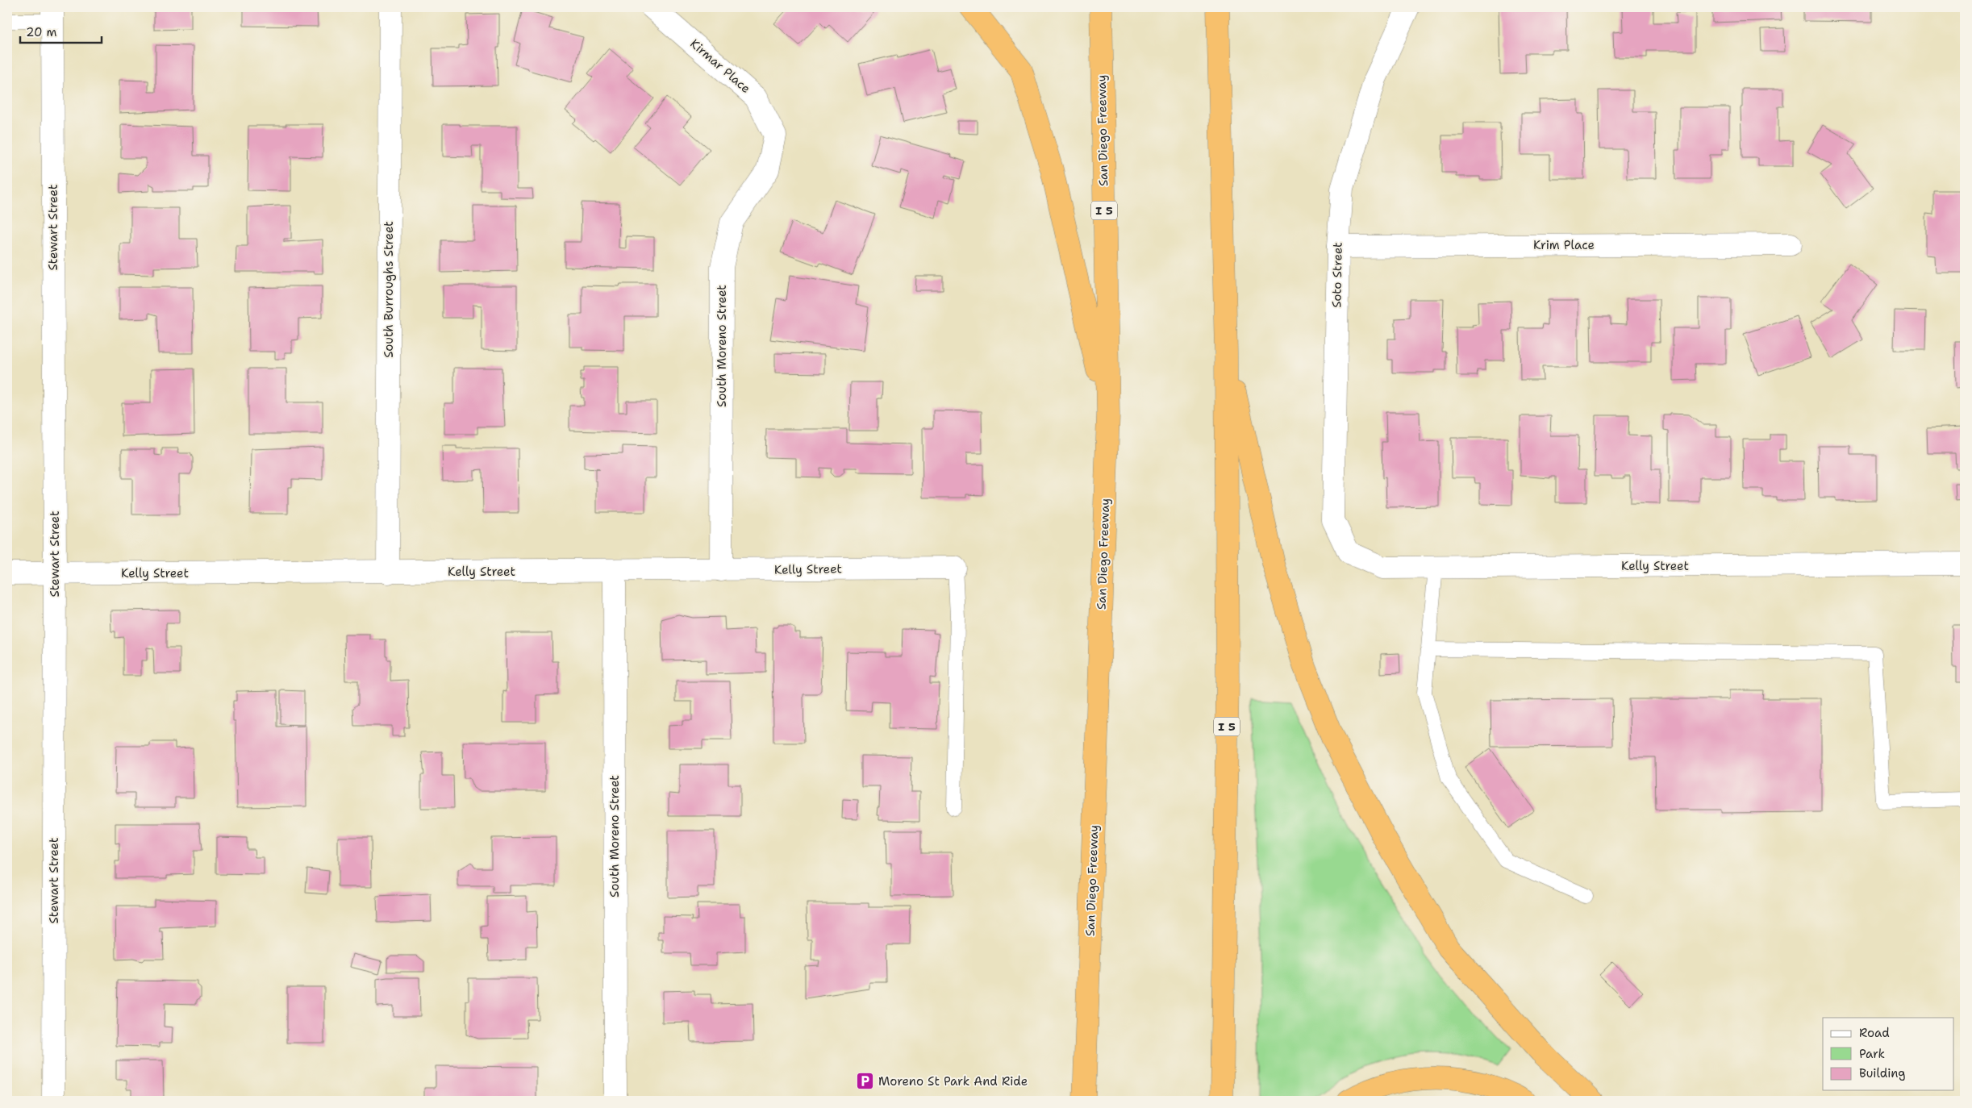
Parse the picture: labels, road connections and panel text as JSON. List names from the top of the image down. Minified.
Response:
{"streets":{"highway":["San Diego Freeway","I 5"],"street":["Kirmar Place","Stewart Street","Krim Place","Soto Street","South Burroughs Street","South Moreno Street","Kelly Street"]},"crossings":[["Kirmar Place","South Moreno Street"],["Stewart Street","Kelly Street"],["Krim Place","Soto Street"],["Soto Street","Kelly Street"],["South Burroughs Street","Kelly Street"],["South Moreno Street","Kelly Street"]],"places":{"parking":["Moreno St Park And Ride"]},"legend":["Road","Park","Building"],"scale_bar":"20 m"}
